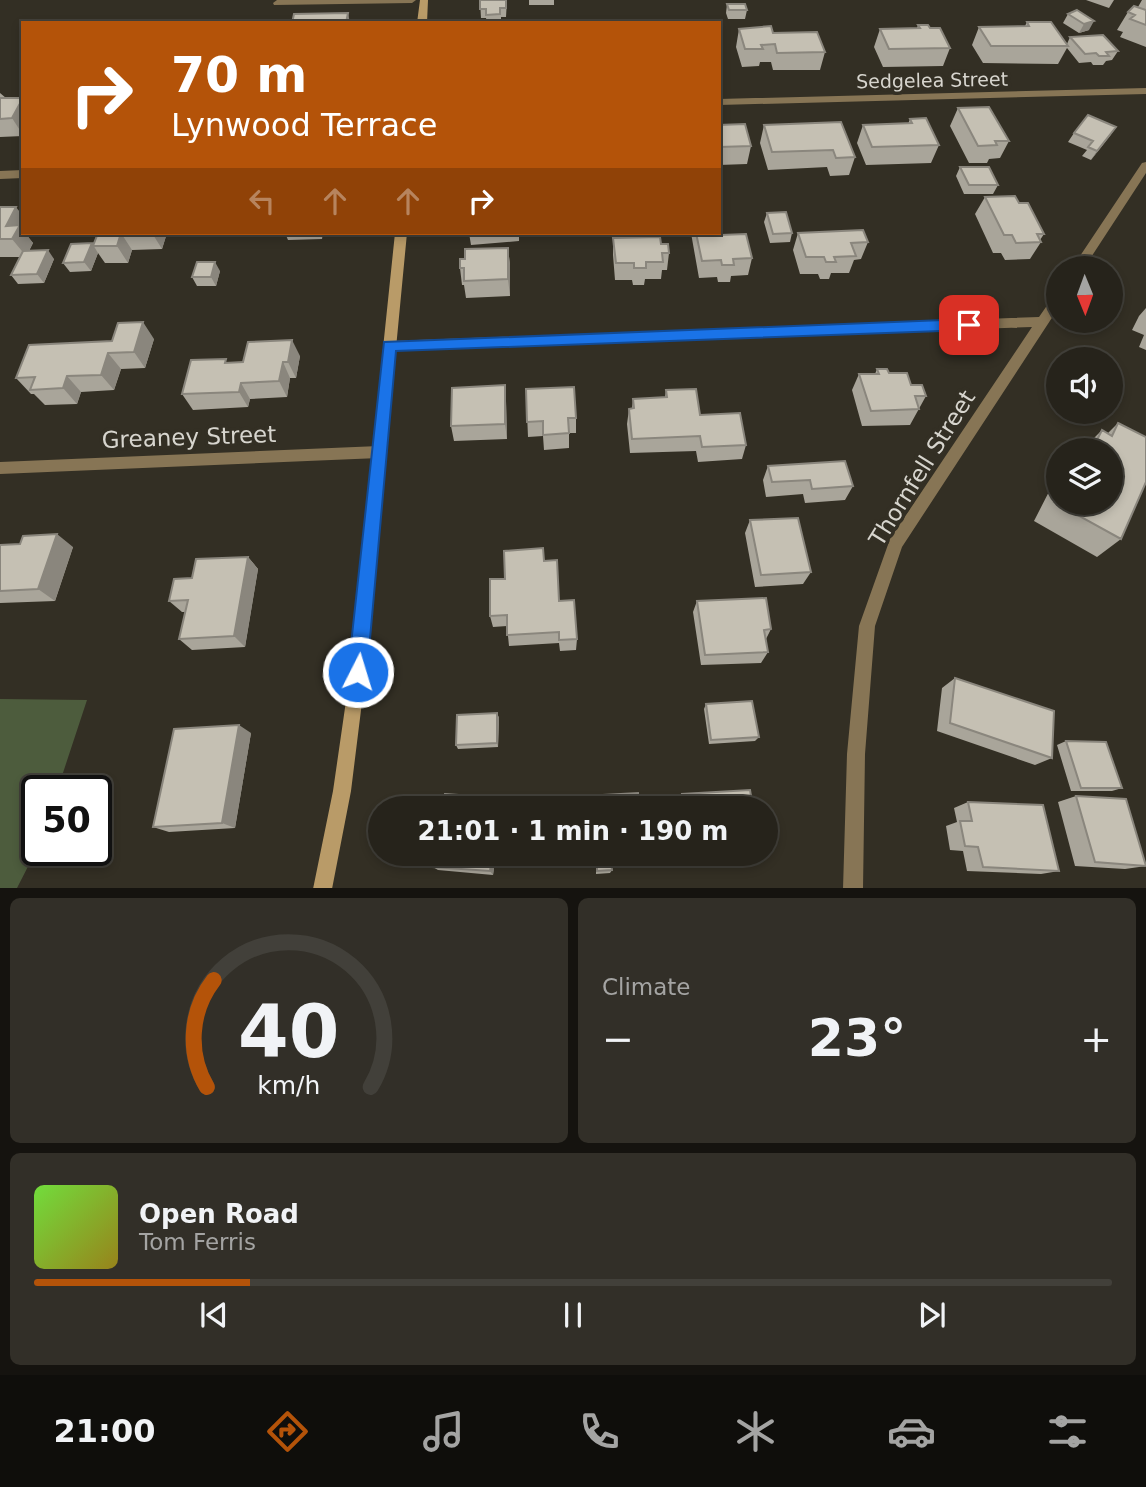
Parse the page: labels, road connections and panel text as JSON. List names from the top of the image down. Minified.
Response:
{"streets":{"street":["Sedgelea Street","Greaney Street","Thornfell Street"]},"north":"bottom","page":{"turn":["70 m","Lynwood Terrace"],"limit":"50","trip":"21:01 · 1 min · 190 m","tile":"Climate","heat":["−","23°","+"],"song":["Open Road","Tom Ferris"],"tabs":"21:00","gauge":["40","km/h"]}}
